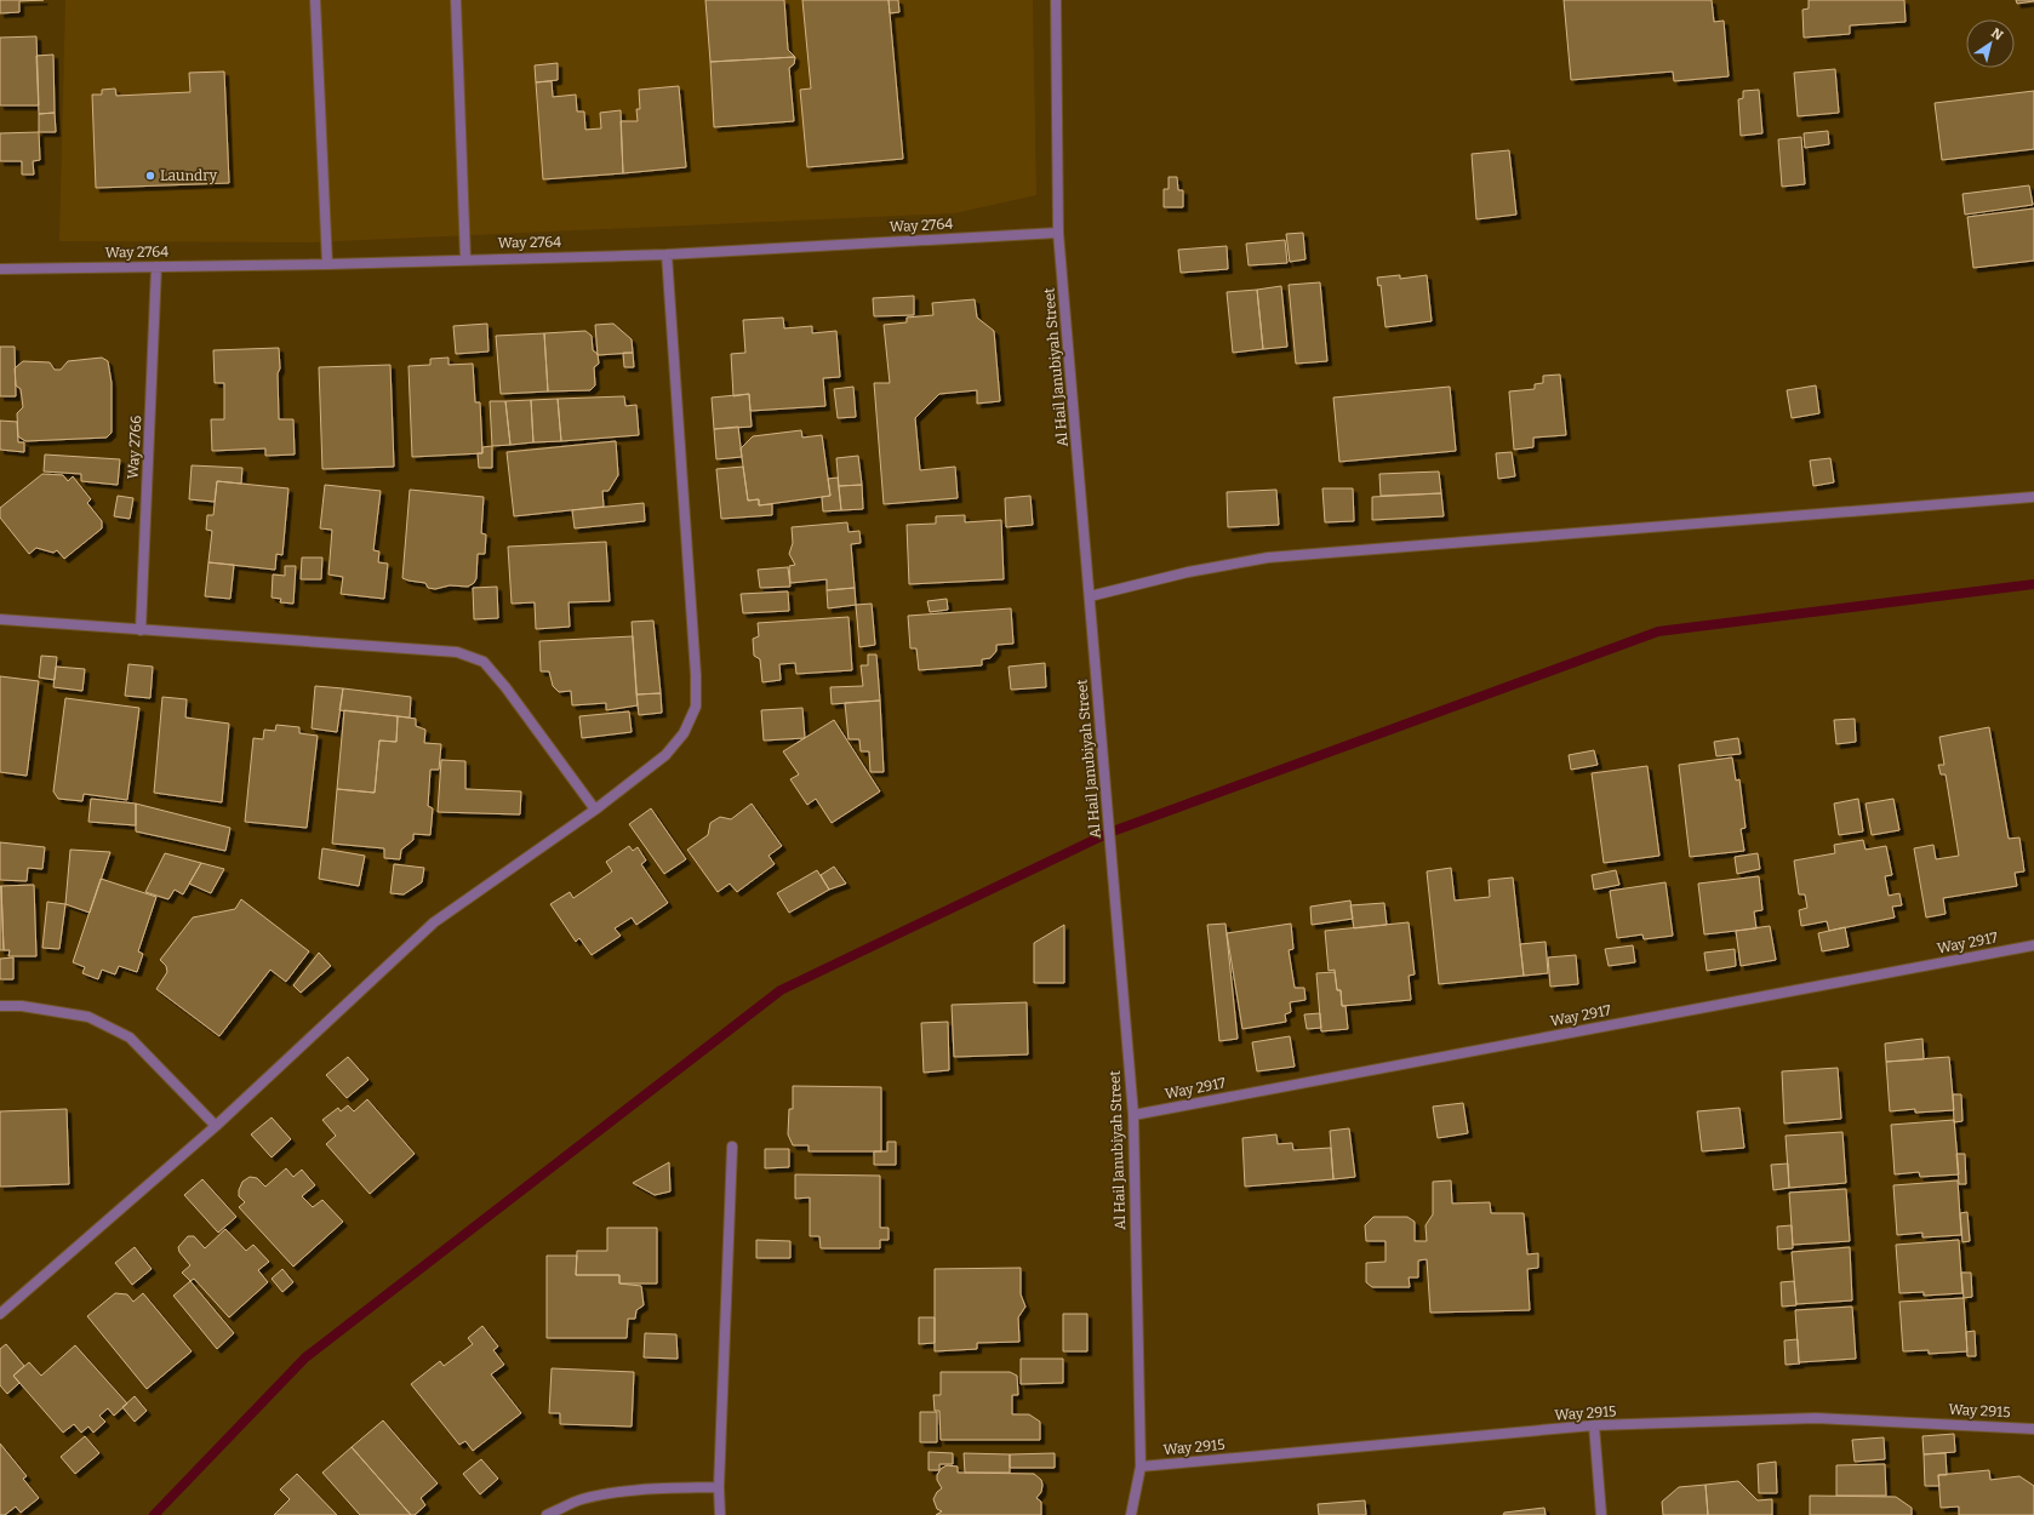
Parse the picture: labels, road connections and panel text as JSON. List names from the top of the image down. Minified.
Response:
{"streets":{"street":["Way 2764","Al Hail Janubiyah Street","Way 2766","Way 2917","Way 2915"]},"crossings":[["Way 2764","Al Hail Janubiyah Street"],["Way 2764","Way 2766"],["Al Hail Janubiyah Street","Way 2917"],["Al Hail Janubiyah Street","Way 2915"]],"places":["Laundry"],"north":"top right"}
